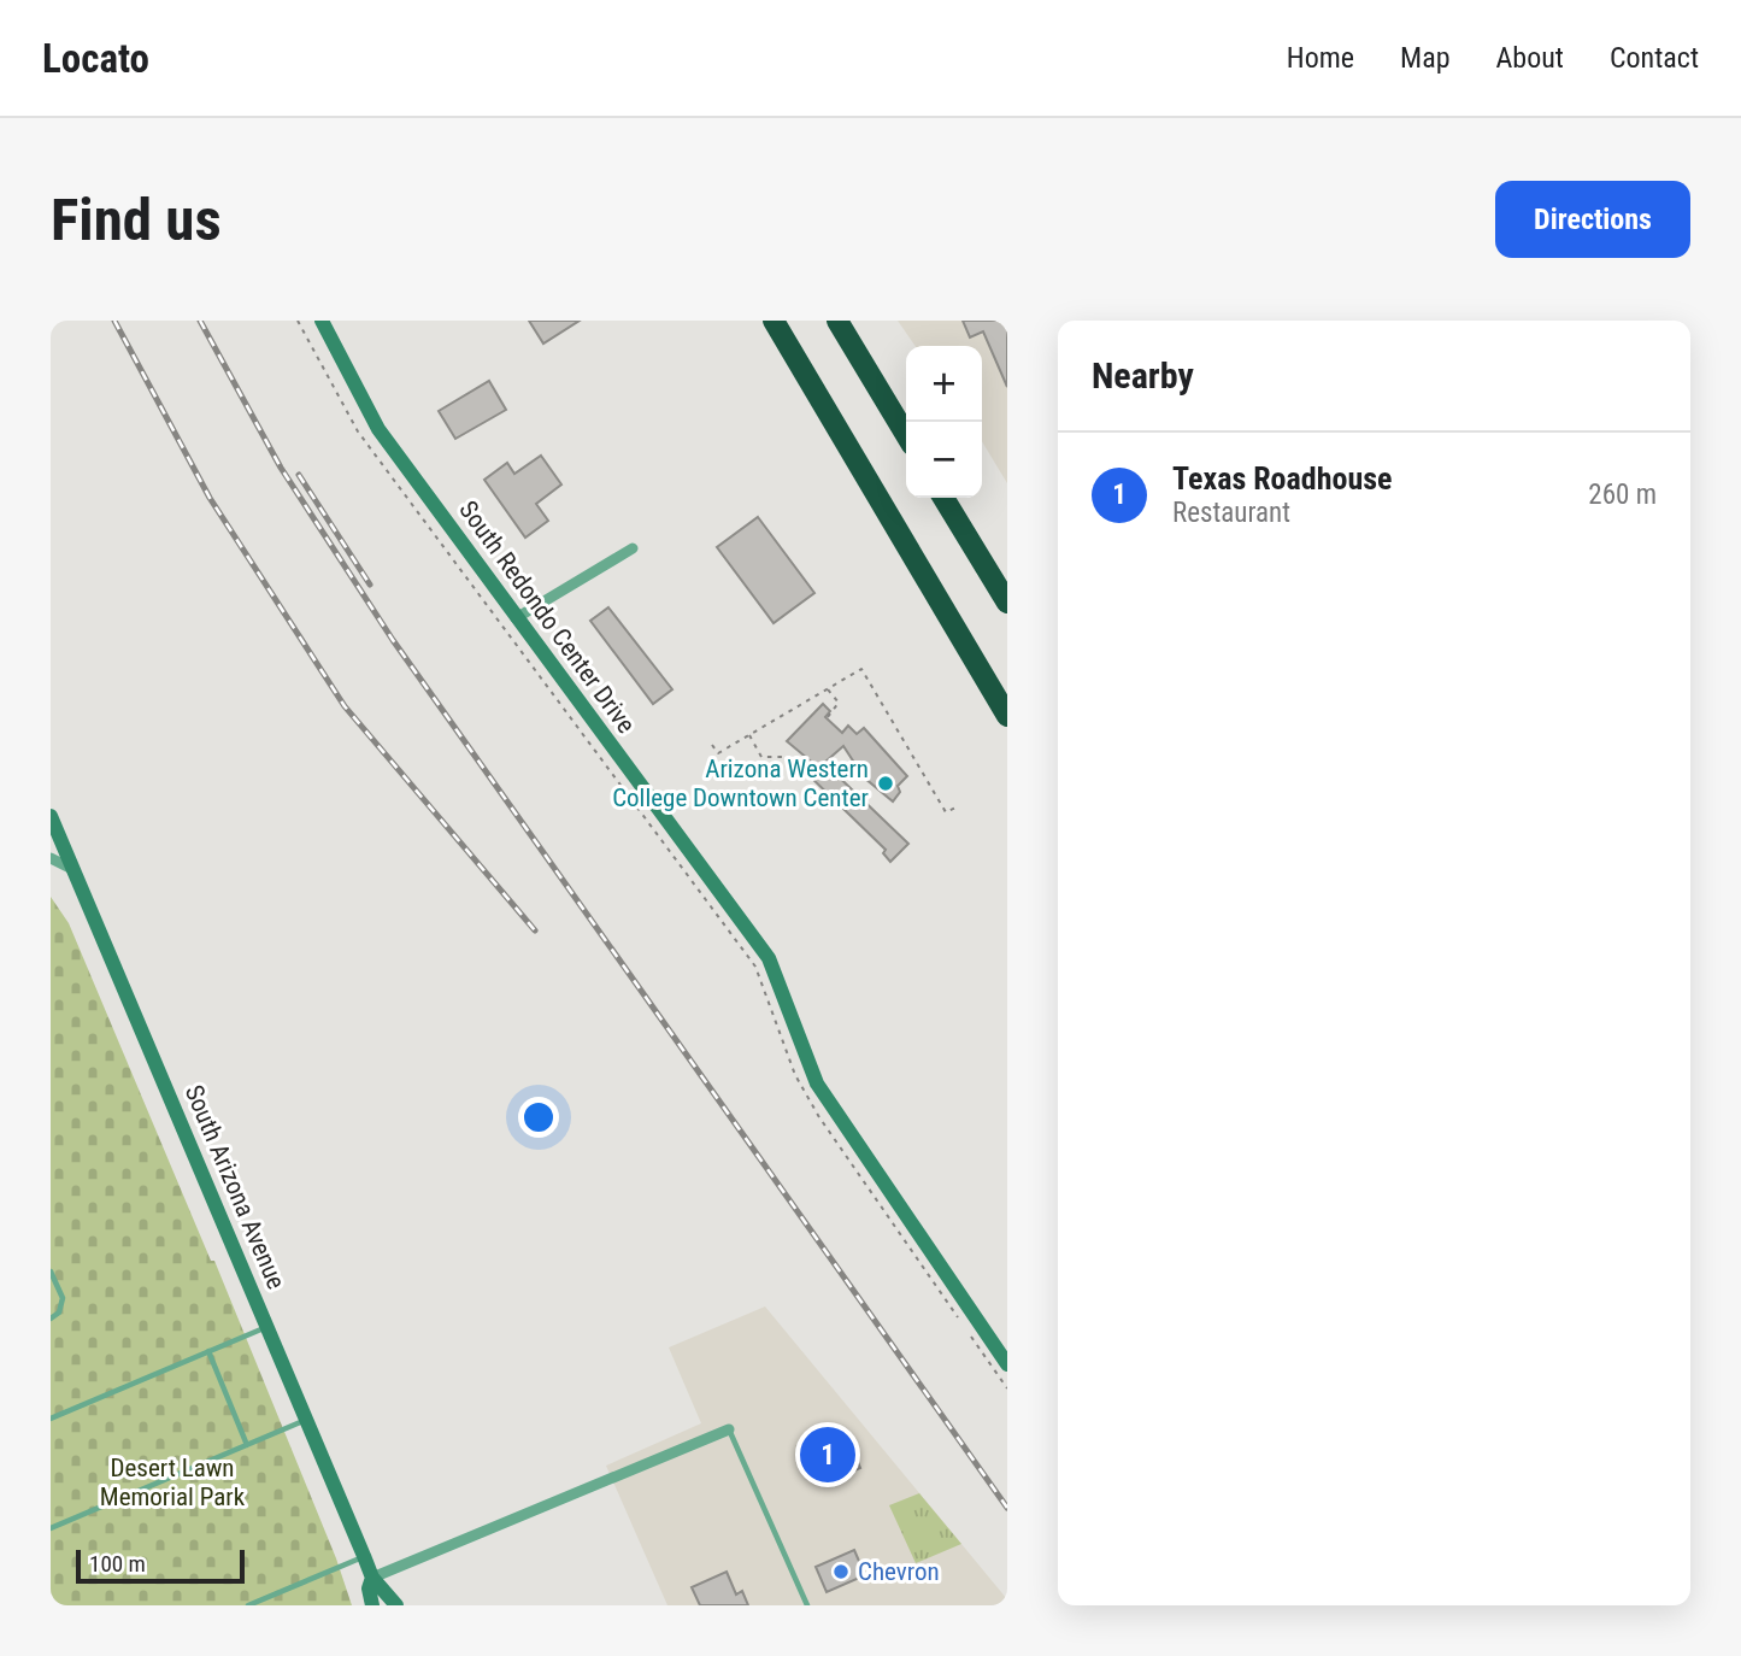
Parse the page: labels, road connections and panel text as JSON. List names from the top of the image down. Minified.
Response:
{"streets":{"street":["South Redondo Center Drive","South Arizona Avenue"]},"parks":["Desert Lawn Memorial Park"],"places":["Arizona Western College Downtown Center","Chevron"],"scale_bar":"100 m","page":{"header":"Locato","nav":["Home","Map","About","Contact"],"buttons":"Directions","title":"Find us","heading":"Nearby","map_buttons":["+","−"],"list":[{"mark":"1","name":"Texas Roadhouse","note":"Restaurant","value":"260 m"}],"pins":"1","scale":"100 m"}}
